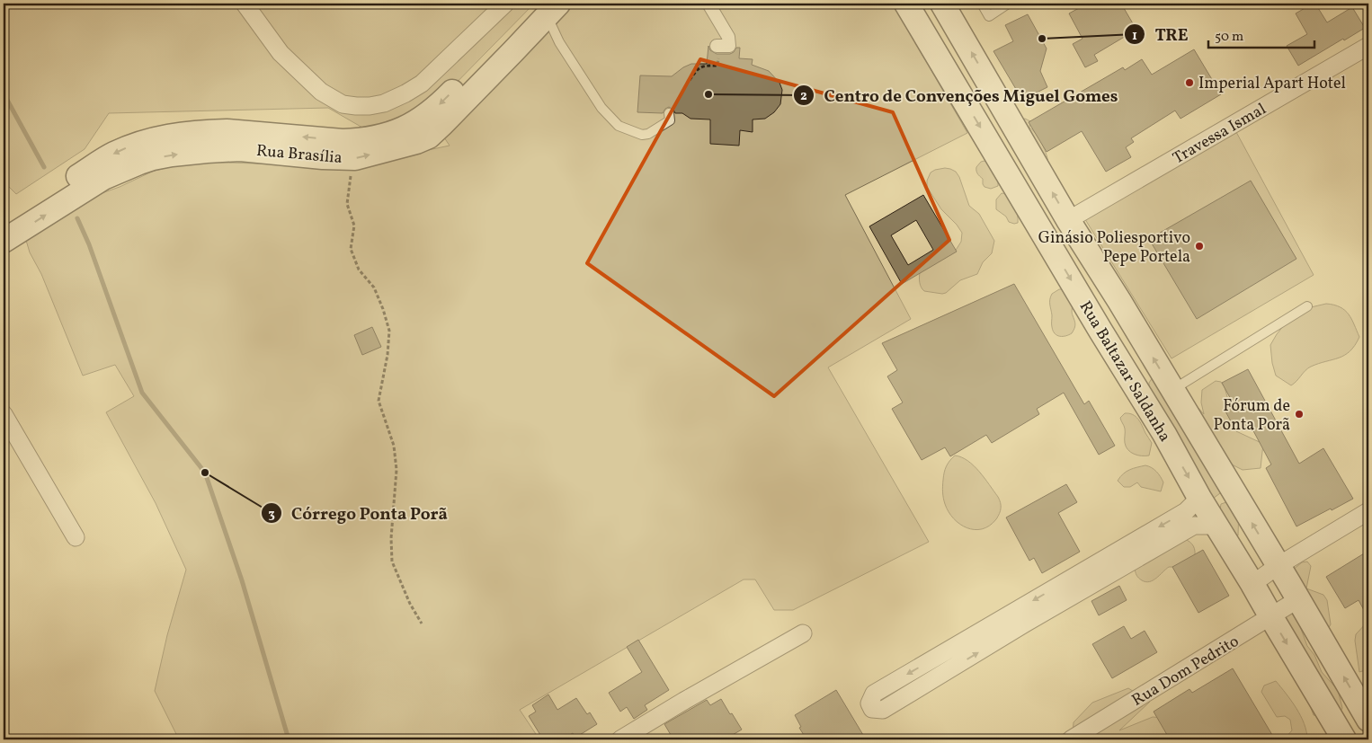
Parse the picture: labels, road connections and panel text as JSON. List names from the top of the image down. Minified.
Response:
{"streets":{"main road":["Rua Brasília","Rua Baltazar Saldanha"],"street":["Travessa Ismal","Rua Dom Pedrito"]},"crossings":[["Travessa Ismal","Rua Baltazar Saldanha"],["Rua Baltazar Saldanha","Rua Dom Pedrito"]],"places":["TRE","Imperial Apart Hotel","Centro de Convenções Miguel Gomes","Ginásio Poliesportivo Pepe Portela","Fórum de Ponta Porã","Córrego Ponta Porã"],"scale_bar":"50 m"}
